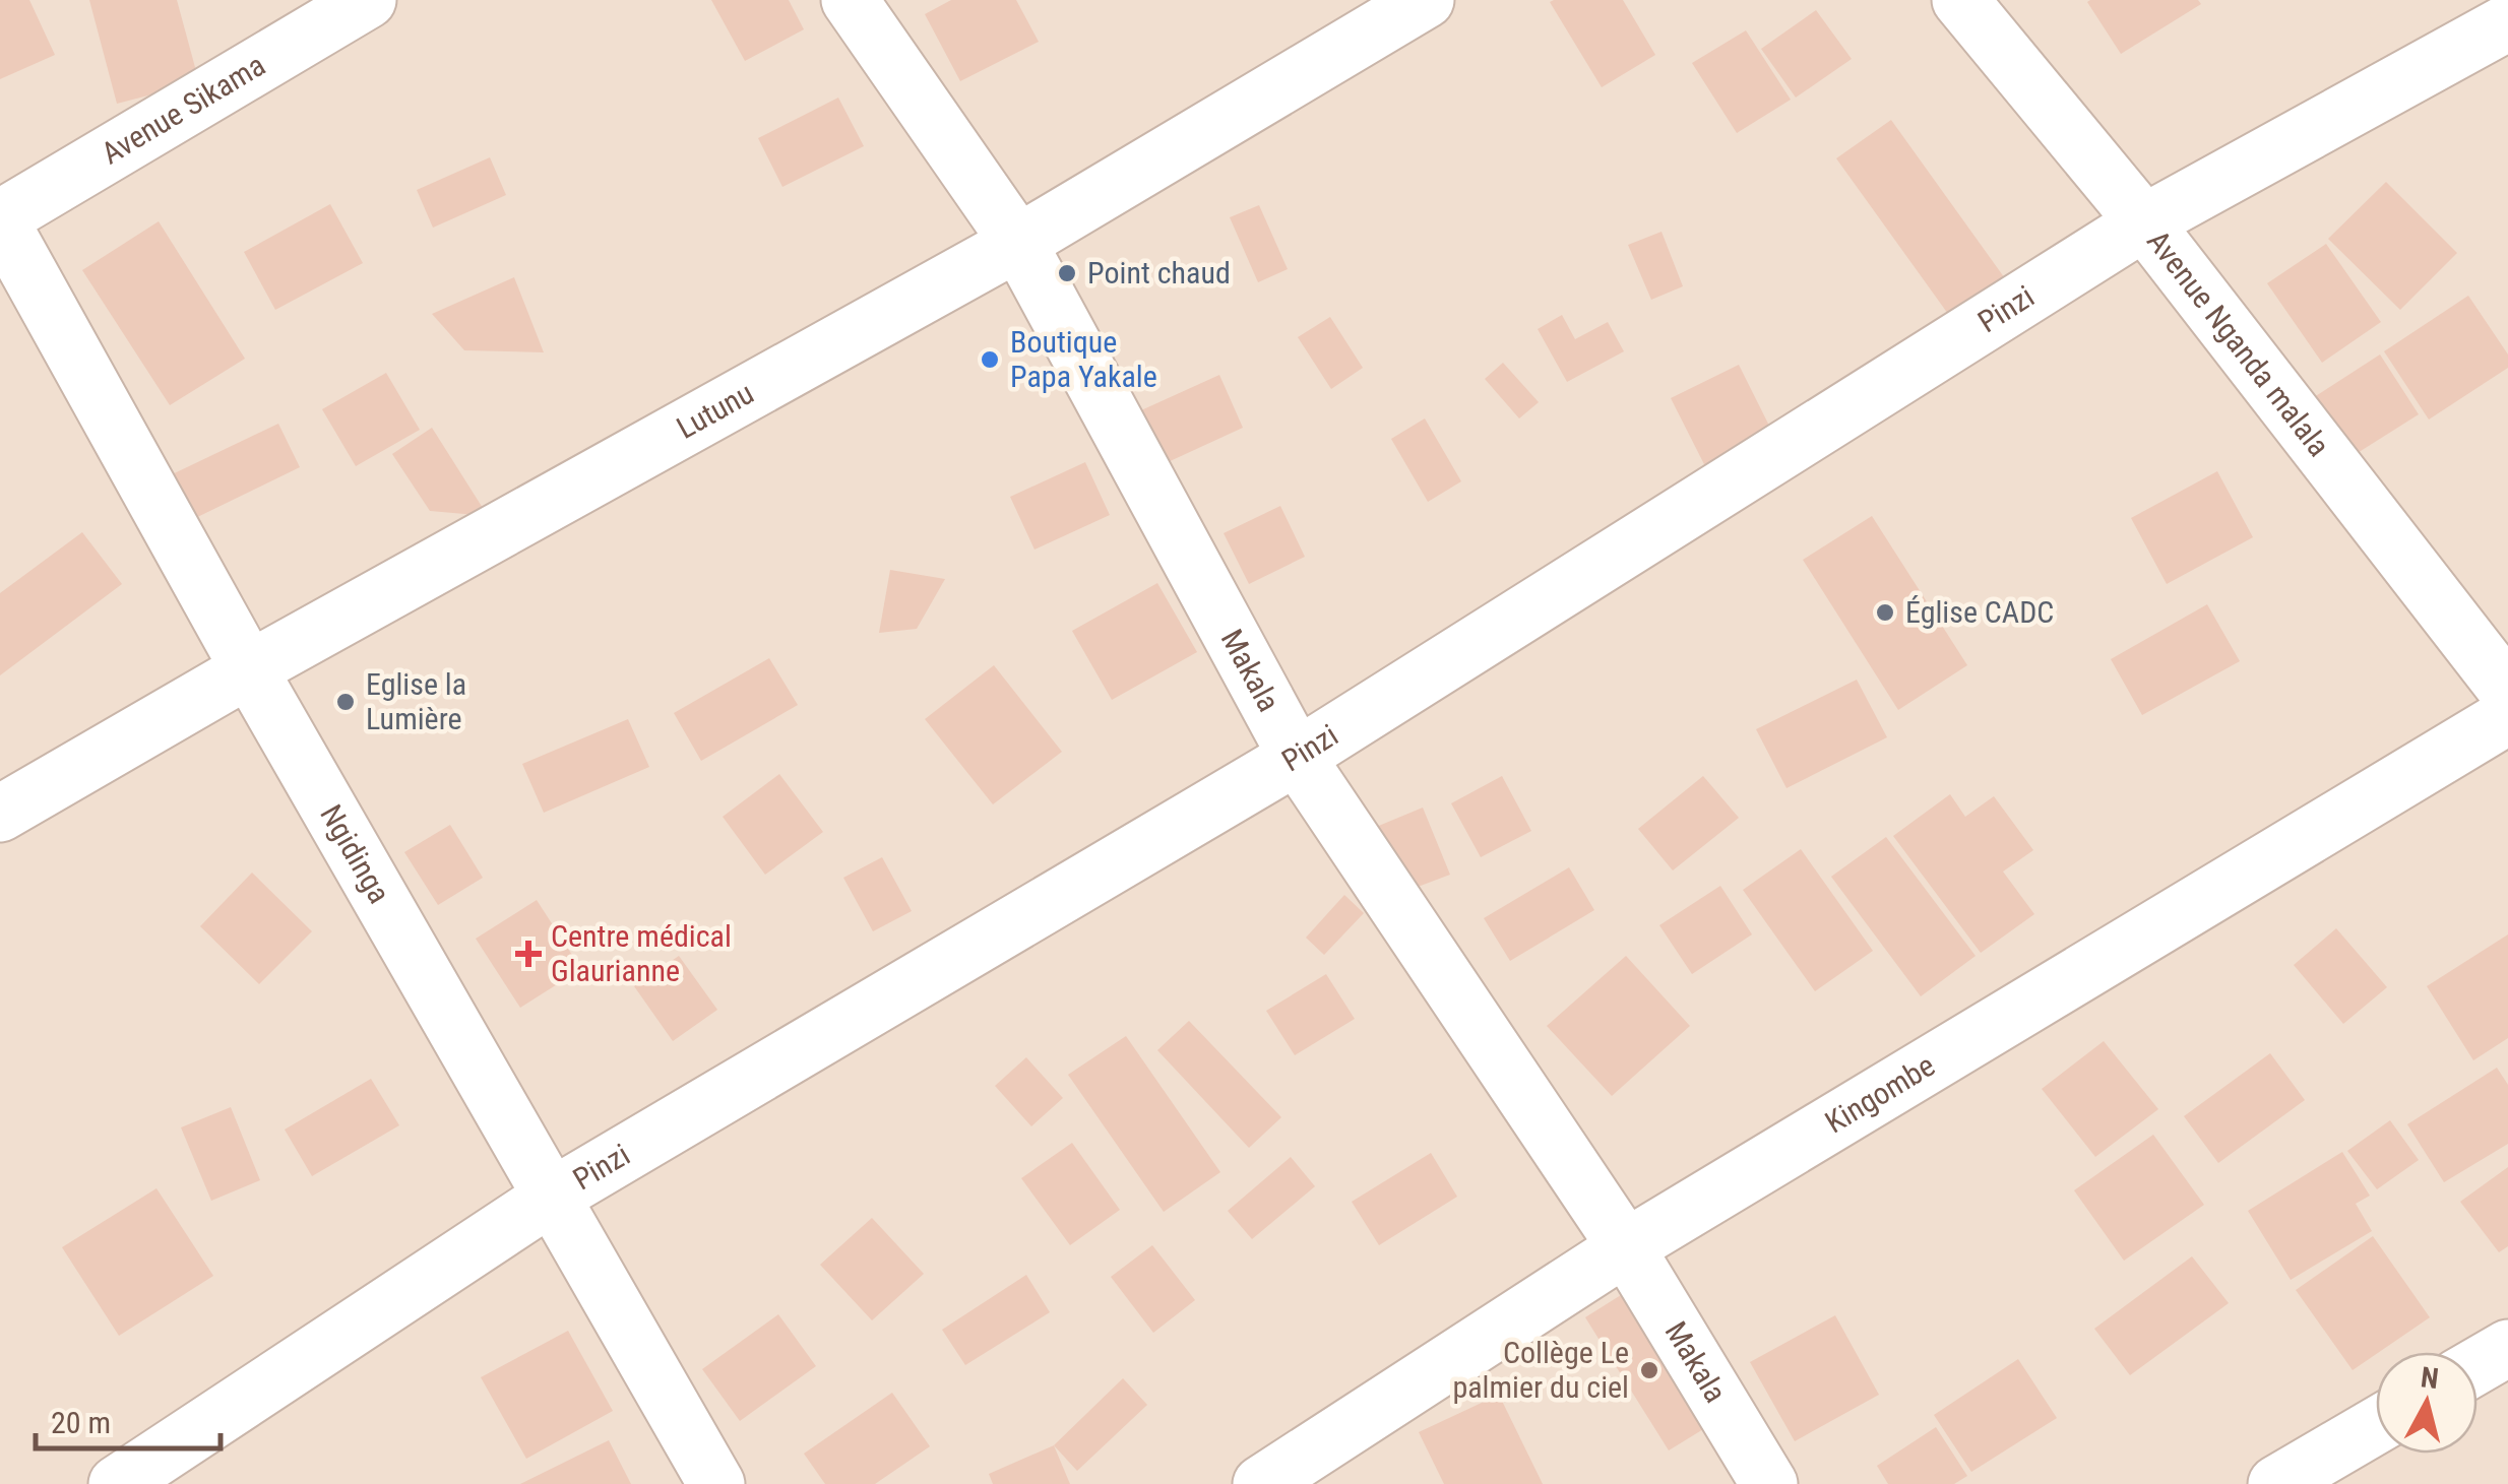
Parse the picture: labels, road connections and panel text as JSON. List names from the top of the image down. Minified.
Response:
{"streets":{"street":["Avenue Sikama","Pinzi","Avenue Nganda malala","Lutunu","Makala","Ngidinga","Kingombe"]},"crossings":[["Avenue Sikama","Ngidinga"],["Pinzi","Avenue Nganda malala"],["Pinzi","Makala"],["Pinzi","Ngidinga"],["Lutunu","Makala"],["Lutunu","Ngidinga"],["Makala","Kingombe"]],"places":{"other":["Point chaud","Boutique Papa Yakale","Église CADC","Eglise la Lumière","Collège Le palmier du ciel"],"health":["Centre médical Glaurianne"]},"scale_bar":"20 m","north":"top"}
